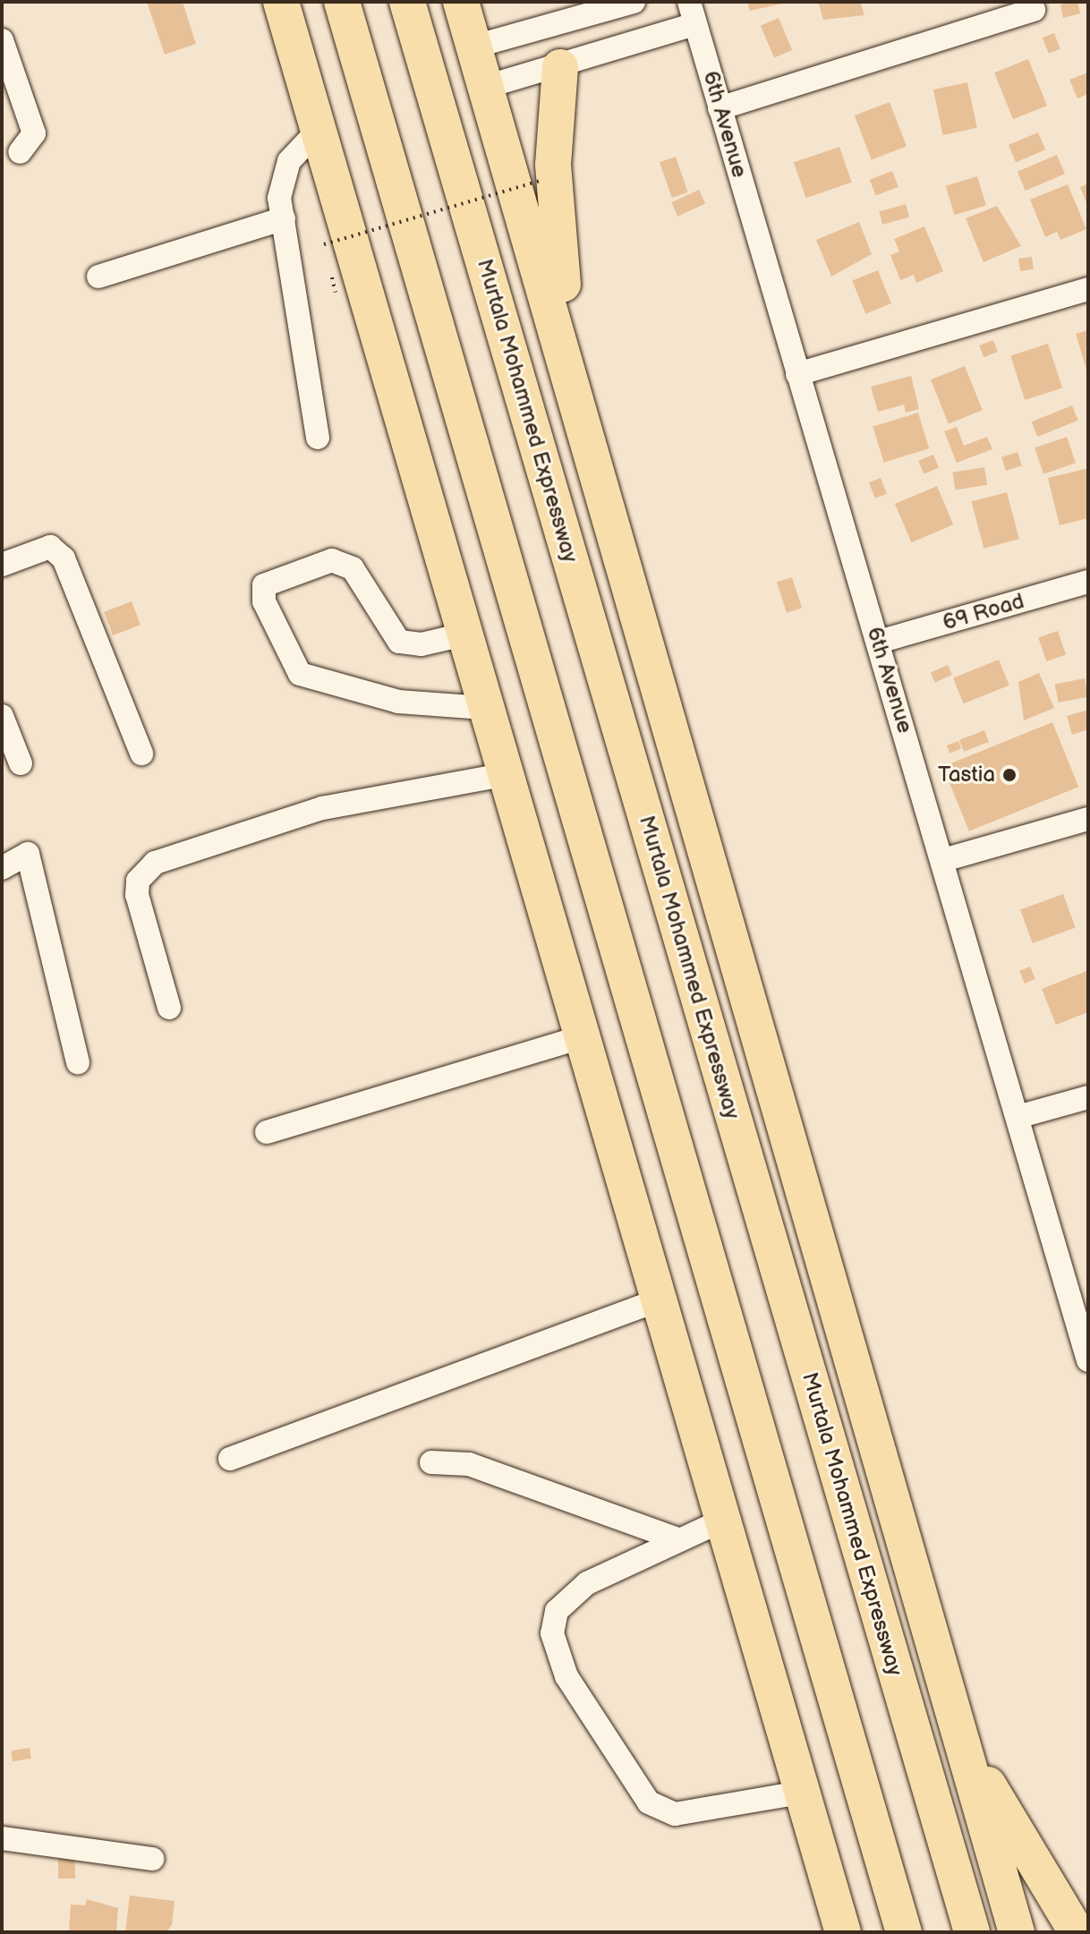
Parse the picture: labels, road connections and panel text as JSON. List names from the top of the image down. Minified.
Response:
{"streets":{"highway":["Murtala Mohammed Expressway"],"street":["6th Avenue","69 Road"]},"crossings":[["6th Avenue","69 Road"]],"places":["Tastia"]}
